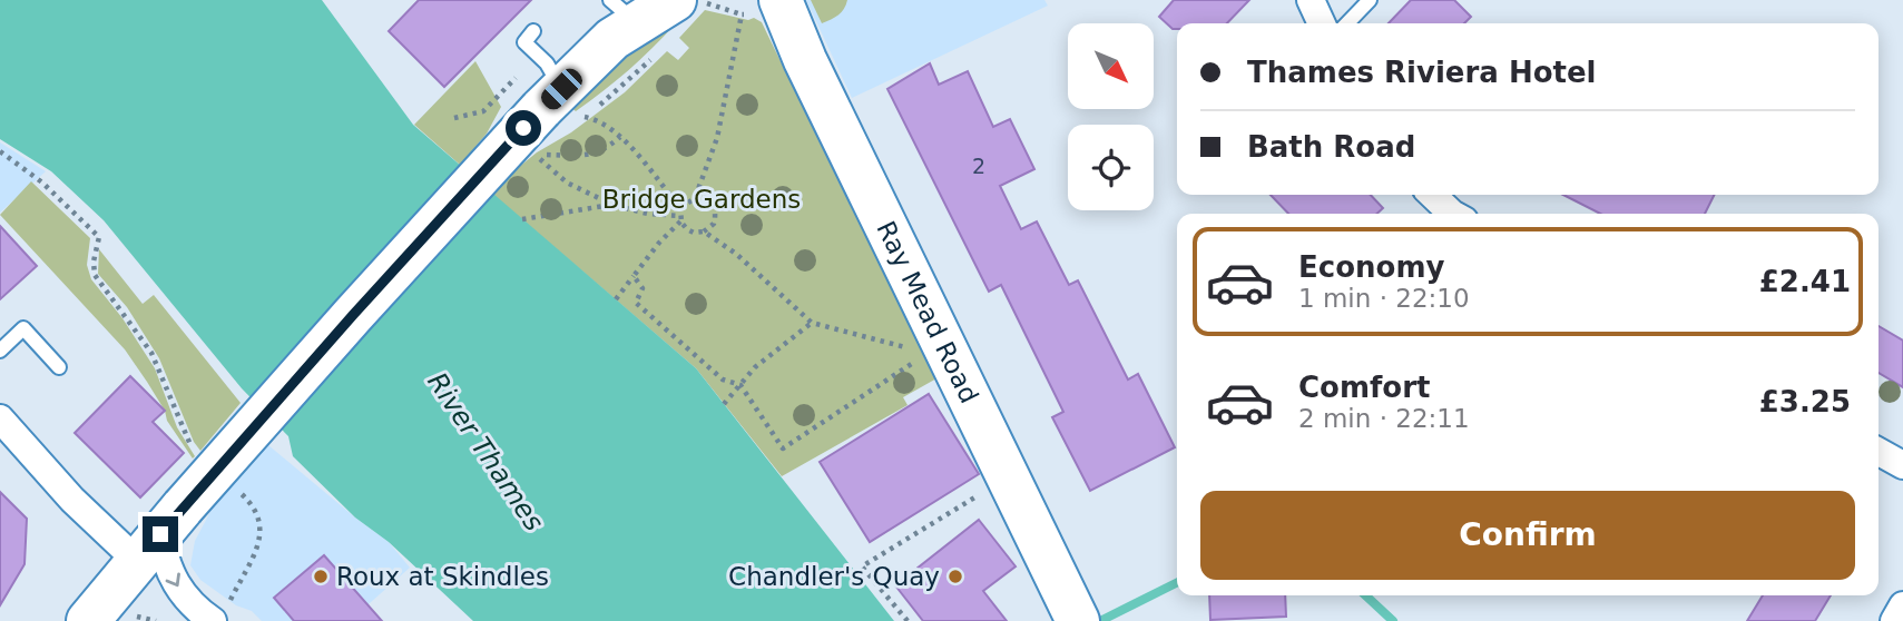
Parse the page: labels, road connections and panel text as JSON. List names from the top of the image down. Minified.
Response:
{"streets":{"main road":["Ray Mead Road"]},"water":["River Thames"],"parks":["Bridge Gardens"],"places":["Roux at Skindles","Chandler's Quay"],"house_numbers":["2"],"north":"bottom right","page":{"banner":["Thames Riviera Hotel","Bath Road"],"list":[{"name":"Economy","note":"1 min · 22:10","value":"£2.41"},{"name":"Comfort","note":"2 min · 22:11","value":"£3.25"}],"buttons":"Confirm"}}
